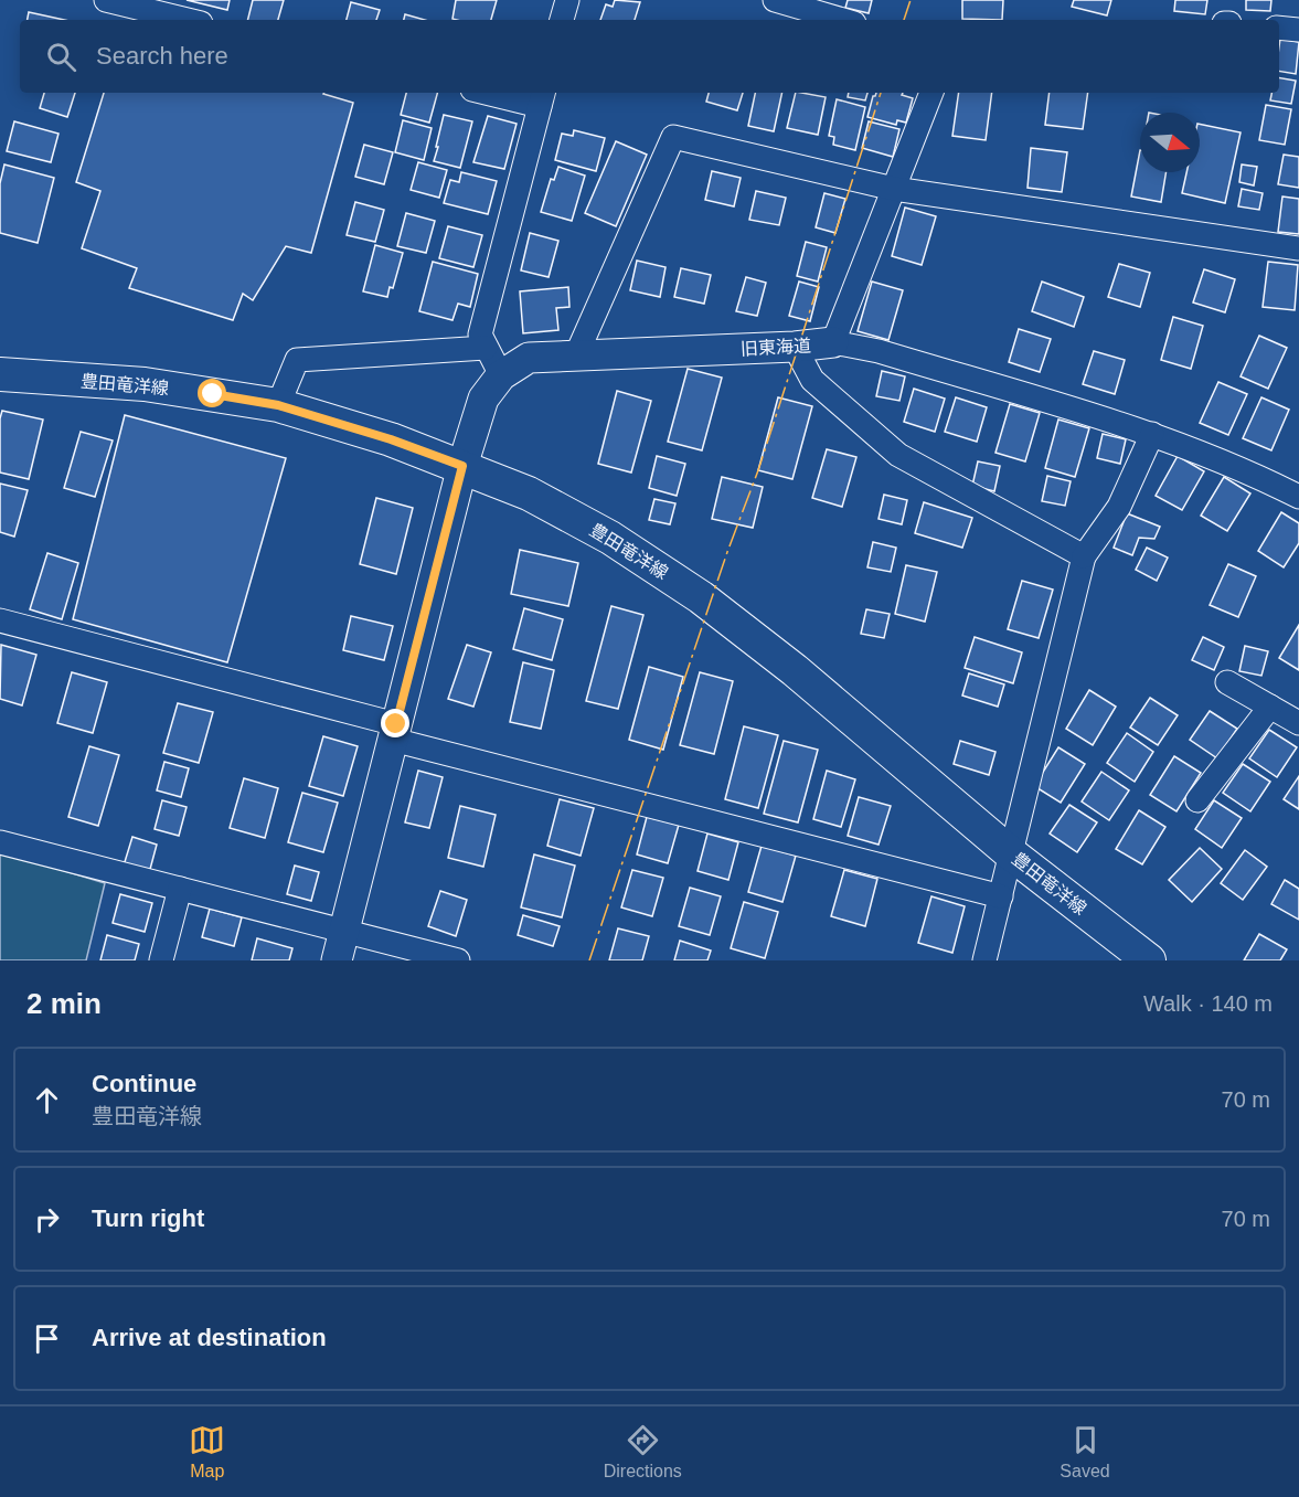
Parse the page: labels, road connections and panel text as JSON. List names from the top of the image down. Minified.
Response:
{"streets":{"main road":["豊田竜洋線"],"street":["旧東海道"]},"north":"right","page":{"search":"Search here","heading":["2 min","Walk · 140 m"],"list":[["Continue","豊田竜洋線","70 m"],["Turn right","70 m"],"Arrive at destination"],"nav":["Map","Directions","Saved"]}}
